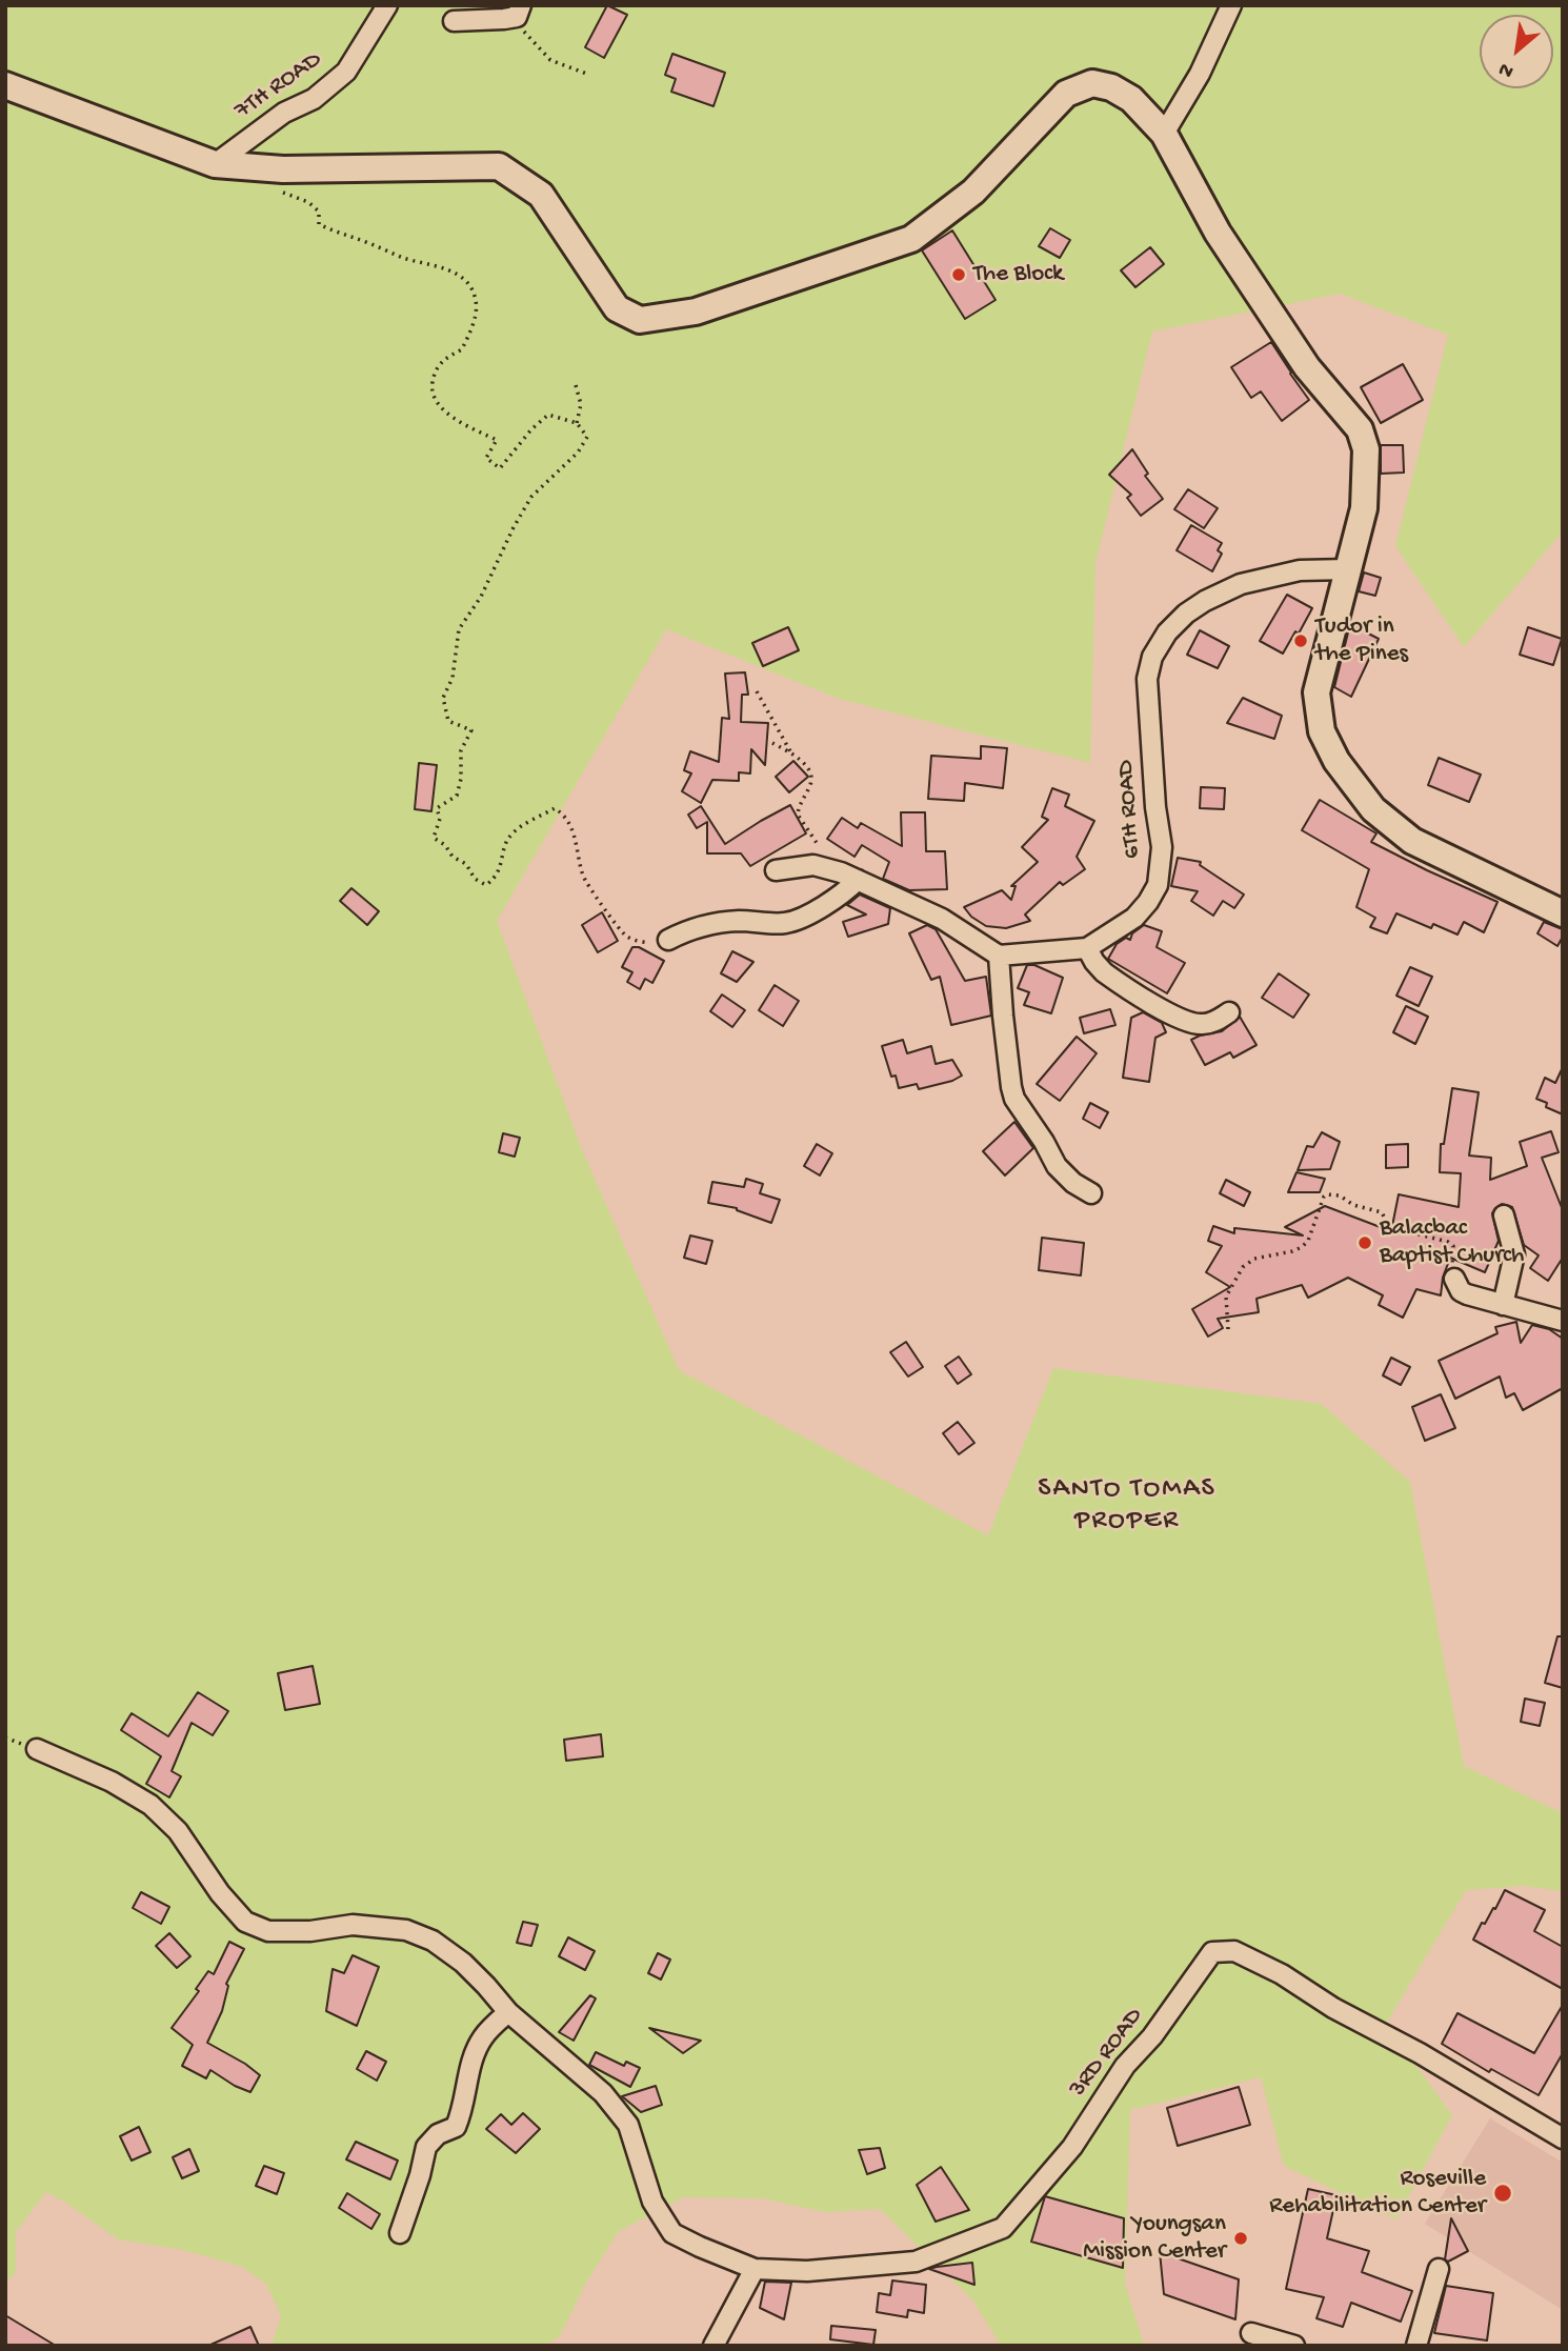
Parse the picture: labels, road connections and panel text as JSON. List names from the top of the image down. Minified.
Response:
{"streets":{"street":["7TH ROAD","6TH ROAD","3RD ROAD"]},"districts":["SANTO TOMAS PROPER"],"places":["The Block","Tudor in the Pines","Balacbac Baptist Church","Roseville Rehabilitation Center","Youngsan Mission Center"],"north":"bottom left"}
